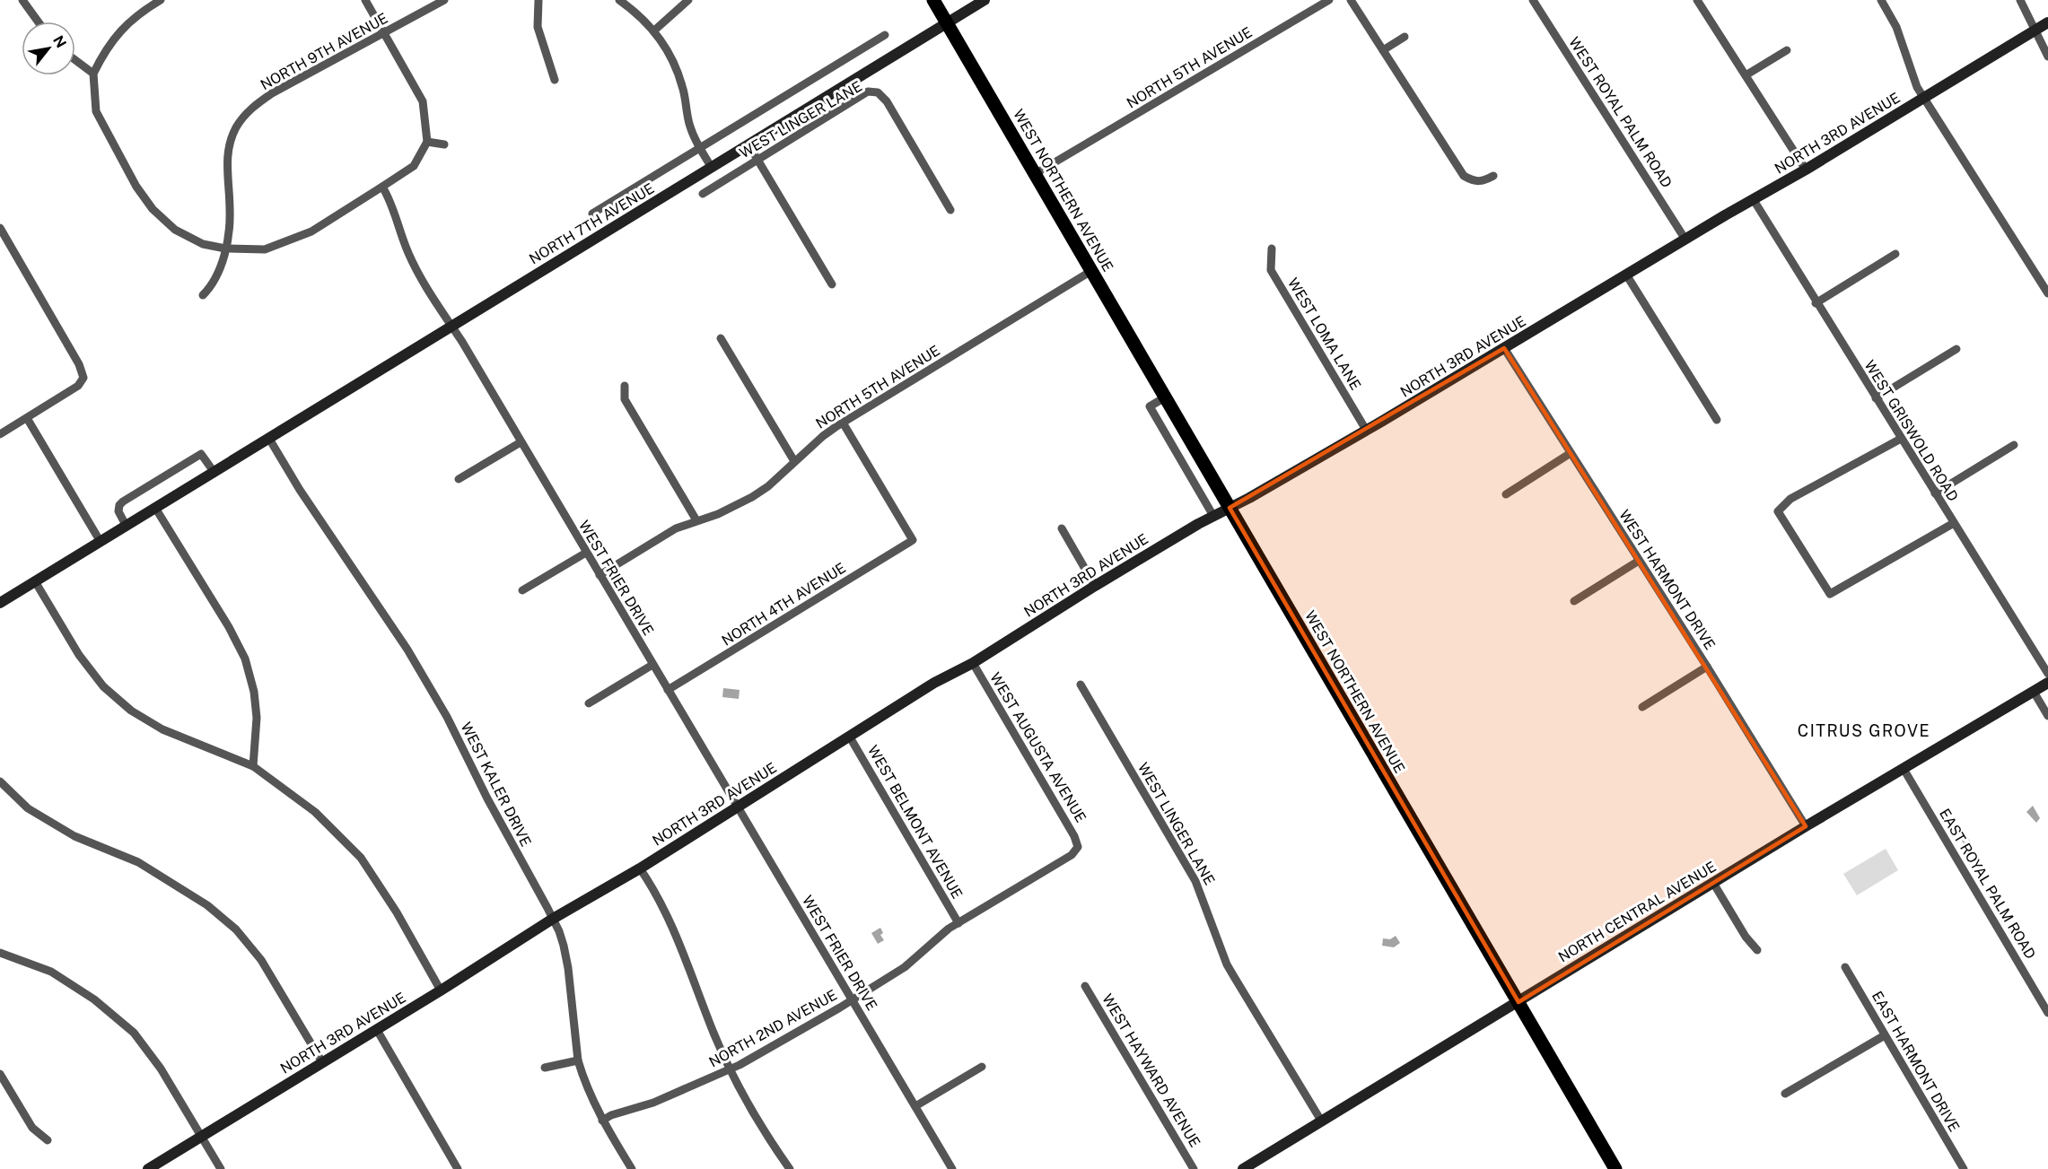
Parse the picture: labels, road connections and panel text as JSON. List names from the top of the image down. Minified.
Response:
{"streets":{"main road":["WEST NORTHERN AVENUE"],"street":["NORTH 9TH AVENUE","NORTH 5TH AVENUE","WEST ROYAL PALM ROAD","WEST LINGER LANE","NORTH 3RD AVENUE","NORTH 7TH AVENUE","WEST LOMA LANE","WEST GRISWOLD ROAD","WEST FRIER DRIVE","WEST HARMONT DRIVE","NORTH 4TH AVENUE","WEST AUGUSTA AVENUE","WEST KALER DRIVE","WEST BELMONT AVENUE","EAST ROYAL PALM ROAD","NORTH CENTRAL AVENUE","NORTH 2ND AVENUE","EAST HARMONT DRIVE","WEST HAYWARD AVENUE"]},"crossings":[["NORTH 5TH AVENUE","WEST NORTHERN AVENUE"],["NORTH 5TH AVENUE","WEST FRIER DRIVE"],["NORTH 5TH AVENUE","NORTH 4TH AVENUE"],["WEST ROYAL PALM ROAD","NORTH 3RD AVENUE"],["WEST LINGER LANE","NORTH CENTRAL AVENUE"],["NORTH 3RD AVENUE","WEST NORTHERN AVENUE"],["NORTH 3RD AVENUE","WEST LOMA LANE"],["NORTH 3RD AVENUE","WEST GRISWOLD ROAD"],["NORTH 3RD AVENUE","WEST FRIER DRIVE"],["NORTH 3RD AVENUE","WEST HARMONT DRIVE"],["NORTH 3RD AVENUE","WEST AUGUSTA AVENUE"],["NORTH 3RD AVENUE","WEST KALER DRIVE"],["NORTH 3RD AVENUE","WEST BELMONT AVENUE"],["WEST NORTHERN AVENUE","NORTH 7TH AVENUE"],["WEST NORTHERN AVENUE","NORTH CENTRAL AVENUE"],["NORTH 7TH AVENUE","WEST FRIER DRIVE"],["NORTH 7TH AVENUE","WEST KALER DRIVE"],["WEST FRIER DRIVE","NORTH 4TH AVENUE"],["WEST FRIER DRIVE","NORTH 2ND AVENUE"],["WEST HARMONT DRIVE","NORTH CENTRAL AVENUE"],["WEST AUGUSTA AVENUE","NORTH 2ND AVENUE"],["WEST KALER DRIVE","NORTH 2ND AVENUE"],["WEST BELMONT AVENUE","NORTH 2ND AVENUE"],["EAST ROYAL PALM ROAD","NORTH CENTRAL AVENUE"]],"districts":["CITRUS GROVE"],"north":"top right"}
